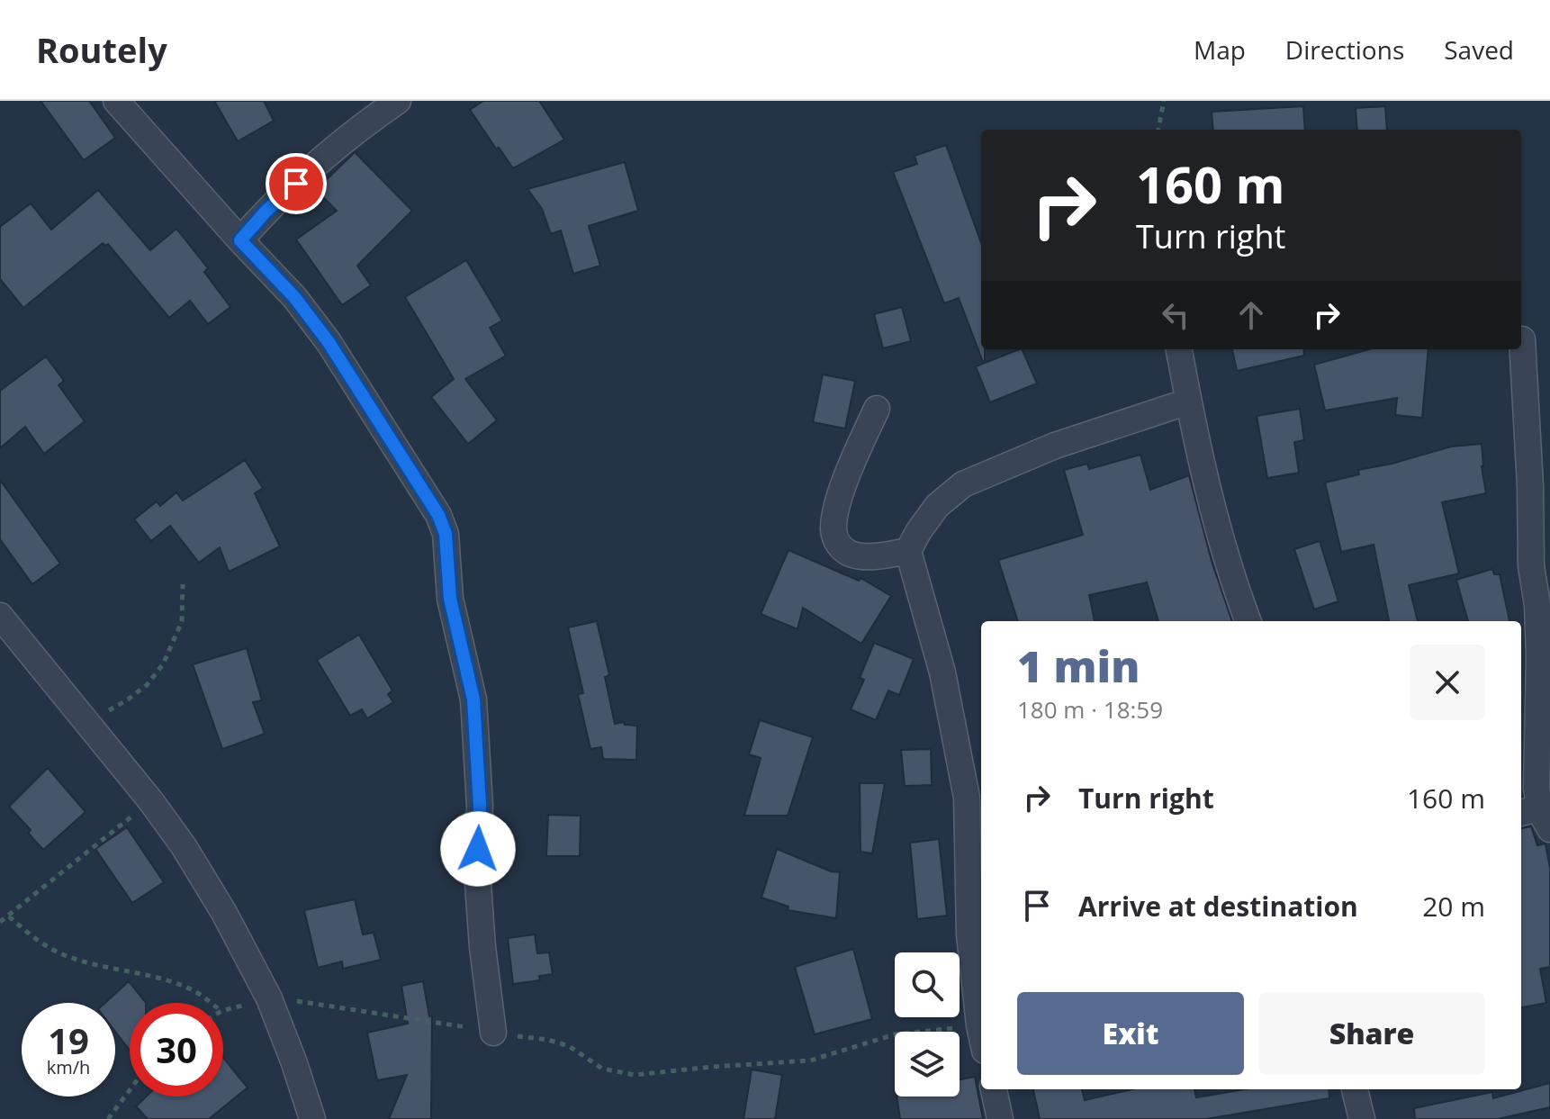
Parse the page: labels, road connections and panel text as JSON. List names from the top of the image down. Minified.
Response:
{"page":{"header":"Routely","nav":["Map","Directions","Saved"],"turn":["160 m","Turn right"],"heading":["1 min","180 m · 18:59"],"list":[{"name":"Turn right","value":"160 m"},{"name":"Arrive at destination","value":"20 m"}],"buttons":["Exit","Share"],"speed":"19 km/h","limit":"30"}}
